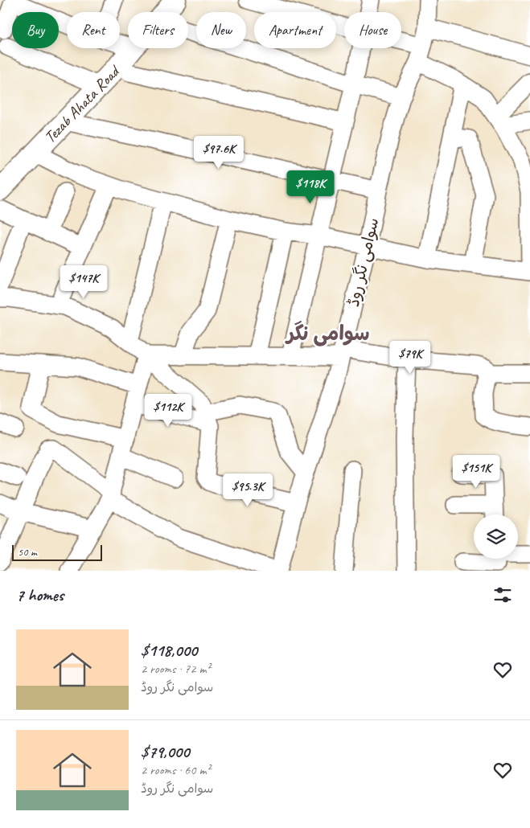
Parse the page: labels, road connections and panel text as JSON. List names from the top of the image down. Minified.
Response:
{"streets":{"main road":["Tezab Ahata Road"],"street":["سوامی نگر روڈ"]},"districts":["سوامی نگر"],"scale_bar":"50 m","page":{"chip":["Buy","Rent","Filters","New","Apartment","House"],"price":["$97.6K","$118K","$147K","$79K","$112K","$151K","$95.3K"],"scale":"50 m","heading":"7 homes","list":[{"name":"$118,000","note":"2 rooms · 72 m² · سوامی نگر روڈ"},{"name":"$79,000","note":"2 rooms · 60 m² · سوامی نگر روڈ"}]}}
